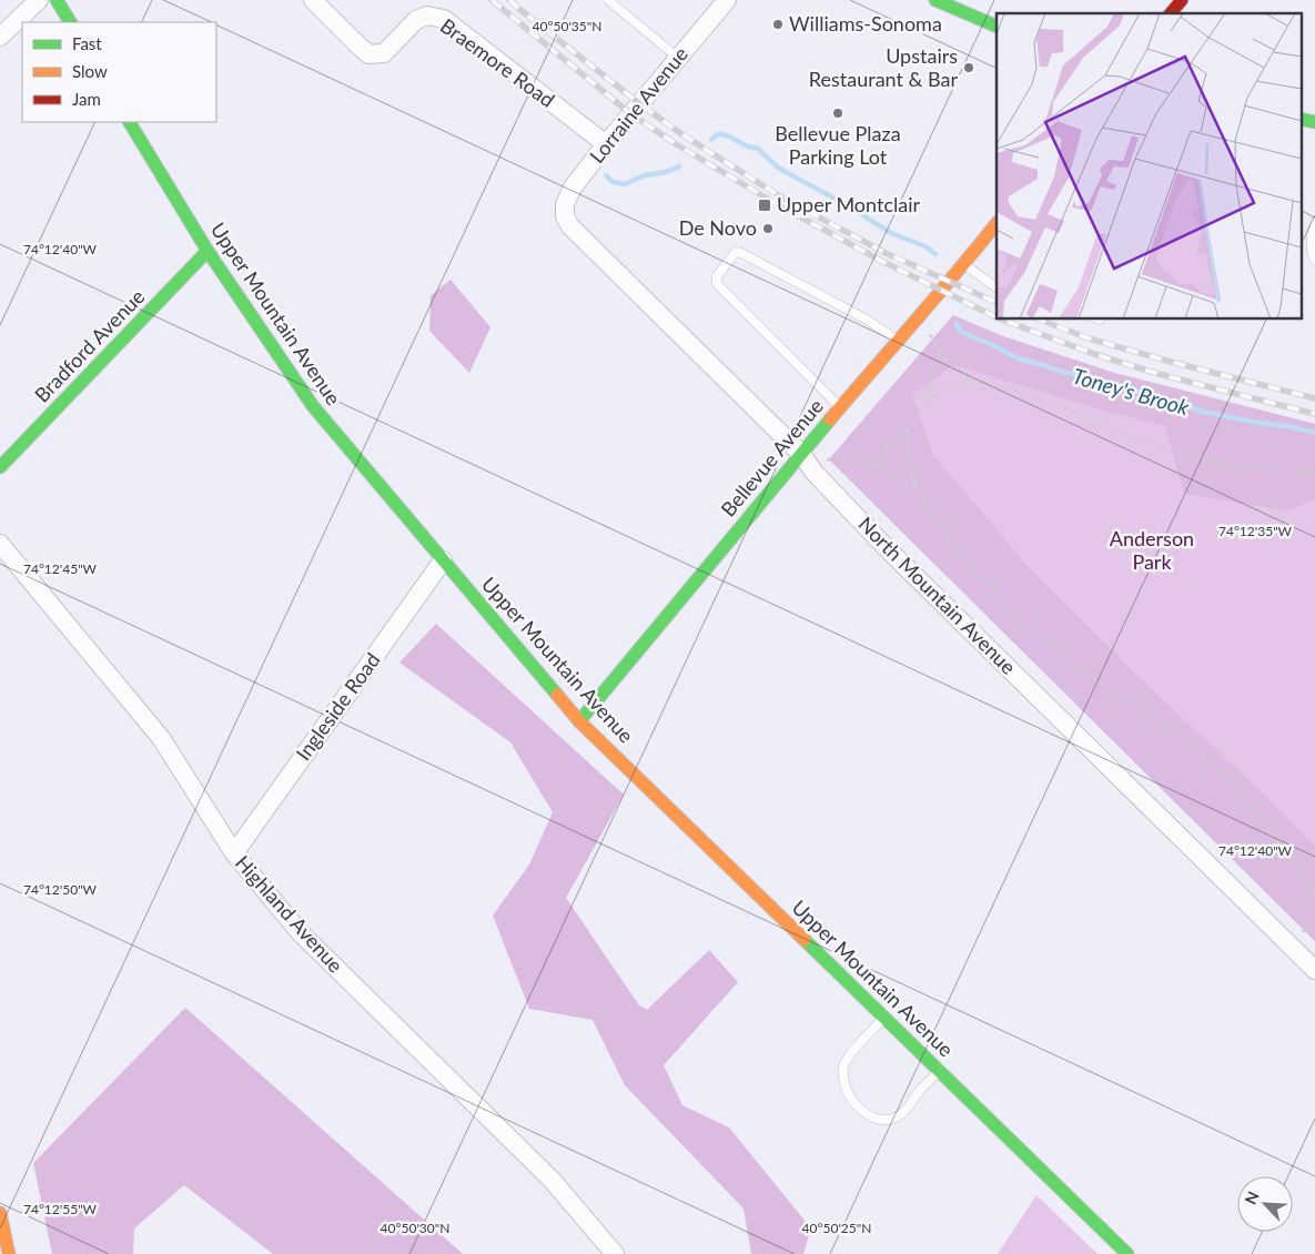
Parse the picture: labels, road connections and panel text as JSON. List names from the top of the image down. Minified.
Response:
{"streets":{"street":["Braemore Road","Lorraine Avenue","Upper Mountain Avenue","Bradford Avenue","Bellevue Avenue","North Mountain Avenue","Ingleside Road","Highland Avenue"]},"crossings":[["Braemore Road","Lorraine Avenue"],["Lorraine Avenue","North Mountain Avenue"],["Upper Mountain Avenue","Bradford Avenue"],["Upper Mountain Avenue","Bellevue Avenue"],["Upper Mountain Avenue","Ingleside Road"],["Bellevue Avenue","North Mountain Avenue"],["Ingleside Road","Highland Avenue"]],"water":["Toney's Brook"],"parks":["Anderson Park"],"places":{"other":["Williams-Sonoma","Upstairs Restaurant & Bar","Bellevue Plaza Parking Lot","De Novo"],"transit":["Upper Montclair"]},"legend":["Fast","Slow","Jam"],"north":"top left","coordinates":["40°50'35\"N","74°12'40\"W","74°12'35\"W","74°12'45\"W","74°12'50\"W","74°12'55\"W","40°50'30\"N","40°50'25\"N"]}
